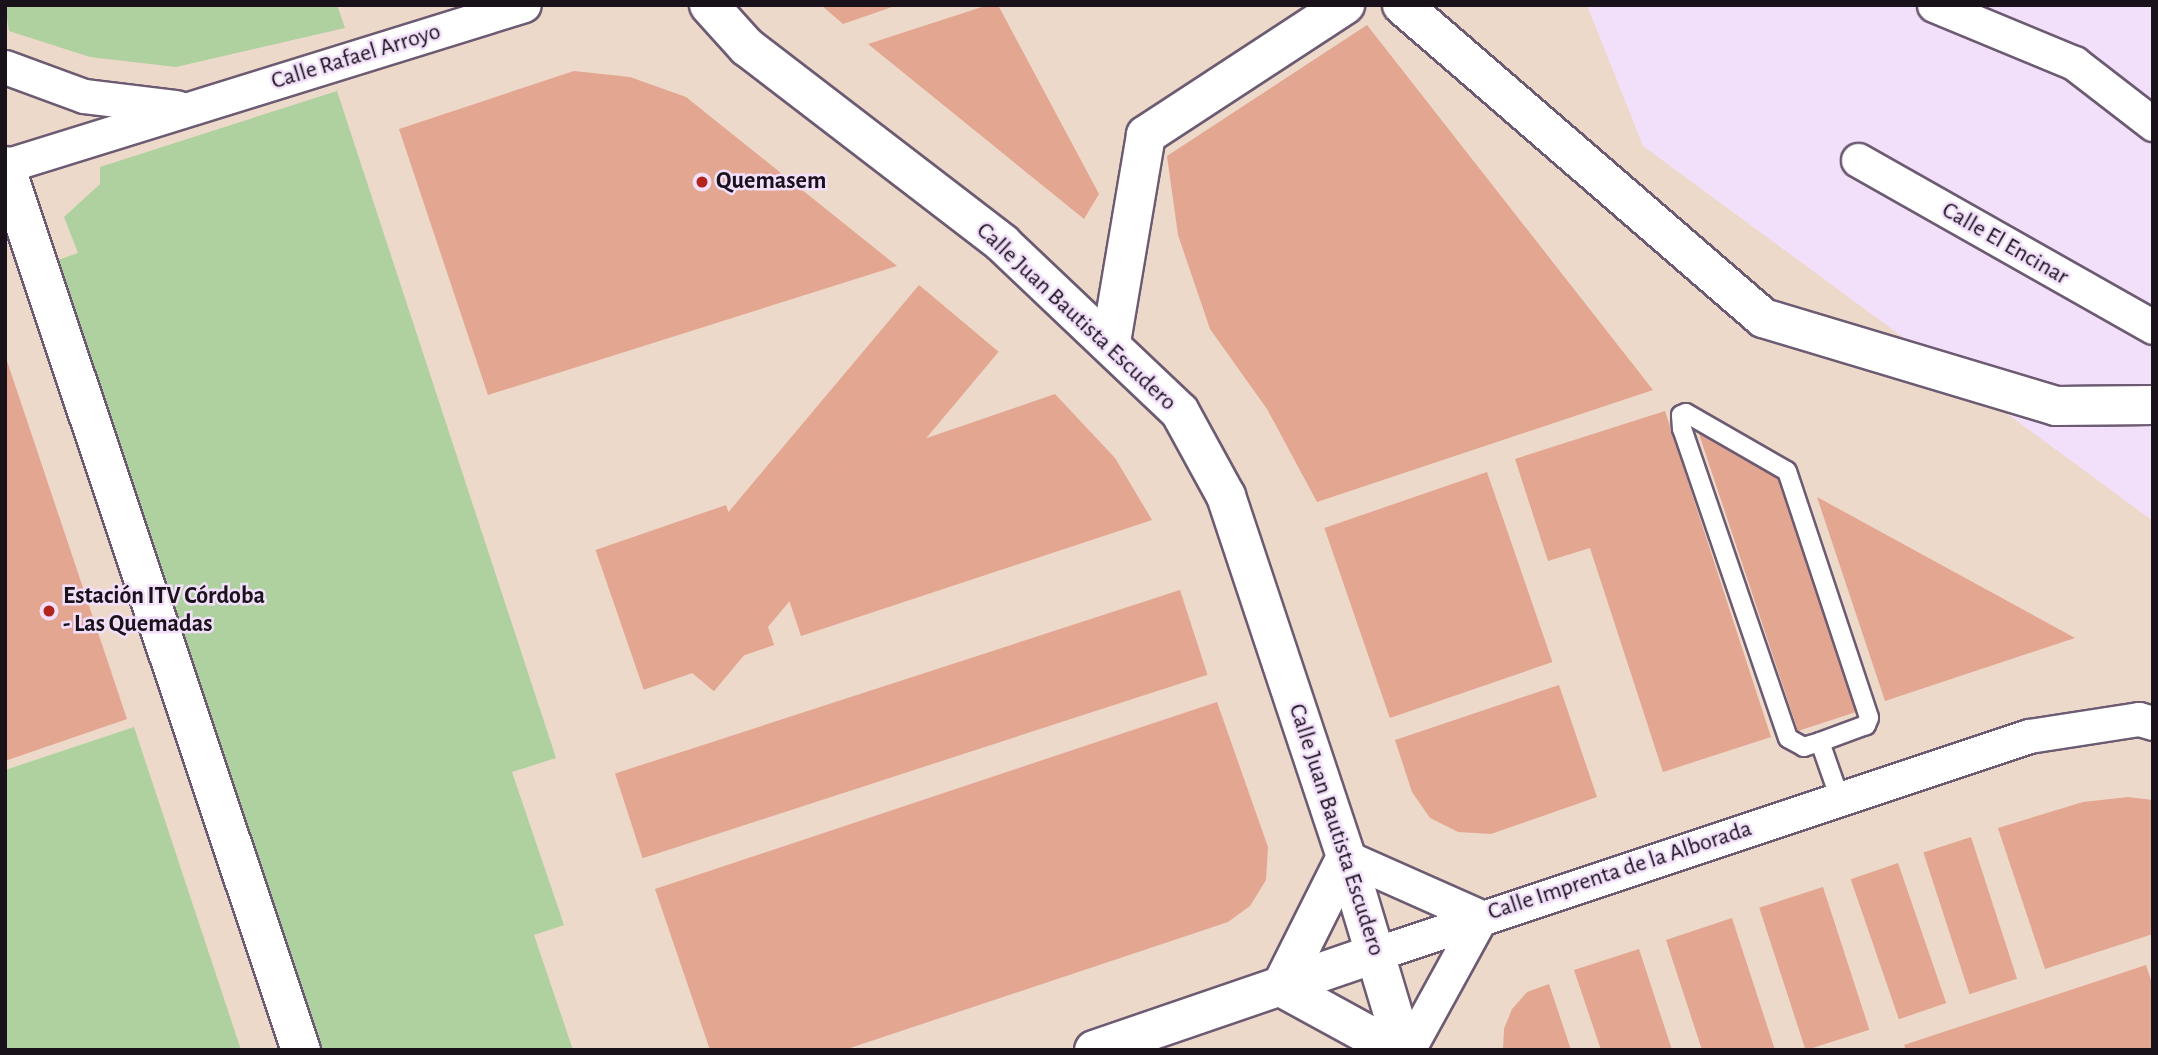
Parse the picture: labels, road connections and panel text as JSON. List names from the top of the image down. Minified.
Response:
{"streets":{"street":["Calle Rafael Arroyo","Calle El Encinar","Calle Juan Bautista Escudero","Calle Imprenta de la Alborada"]},"crossings":[["Calle Juan Bautista Escudero","Calle Imprenta de la Alborada"]],"places":["Quemasem","Estación ITV Córdoba - Las Quemadas"]}
